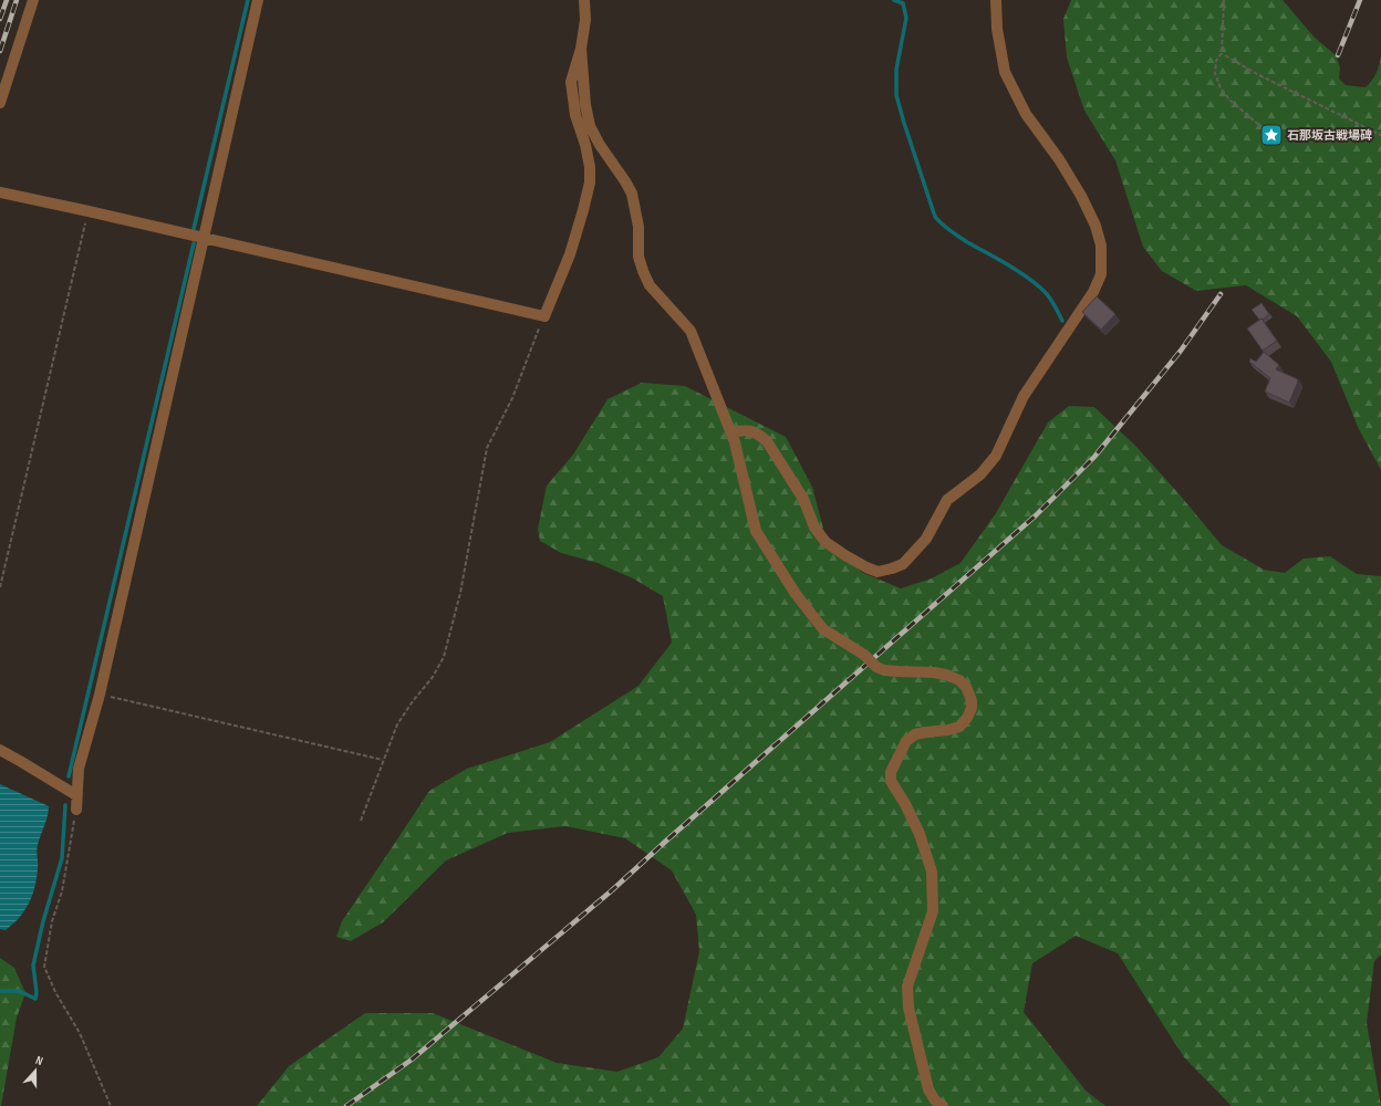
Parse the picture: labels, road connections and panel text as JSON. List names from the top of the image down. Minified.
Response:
{"places":{"place":["石那坂古戦場碑"]},"north":"top"}
